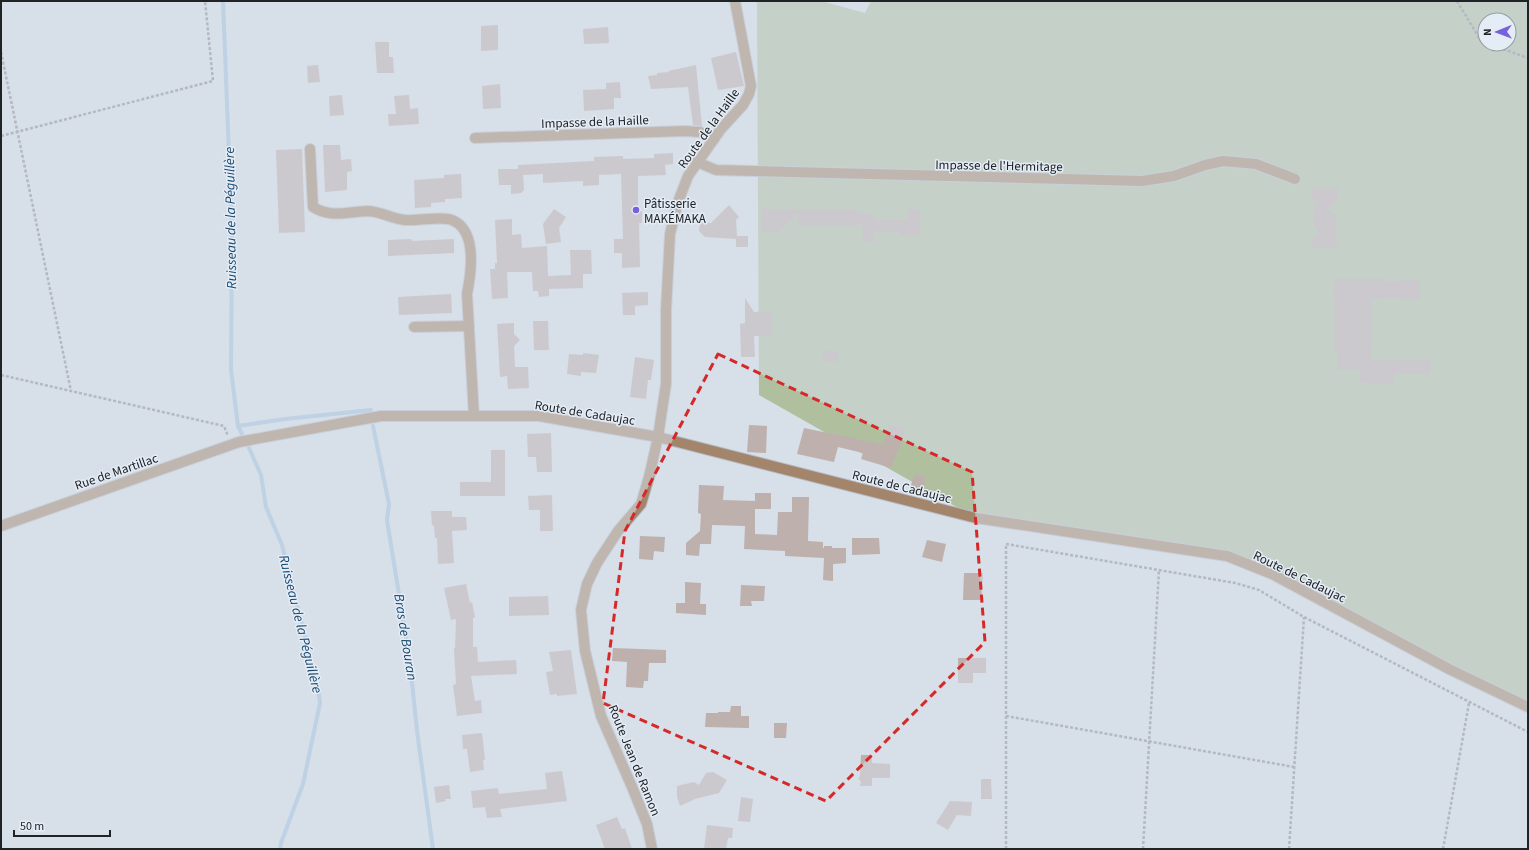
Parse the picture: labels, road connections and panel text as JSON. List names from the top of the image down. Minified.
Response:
{"streets":{"street":["Impasse de la Haille","Route de la Haille","Impasse de l'Hermitage","Route de Cadaujac","Rue de Martillac","Route Jean de Ramon"]},"crossings":[["Impasse de la Haille","Route de la Haille"],["Route de la Haille","Impasse de l'Hermitage"],["Route de la Haille","Route de Cadaujac"],["Route de la Haille","Route Jean de Ramon"],["Route de Cadaujac","Rue de Martillac"],["Route de Cadaujac","Route Jean de Ramon"]],"water":["Ruisseau de la Péguillère","Bras de Bouran"],"places":["Pâtisserie MAKÉMAKA"],"scale_bar":"50 m","north":"left"}
